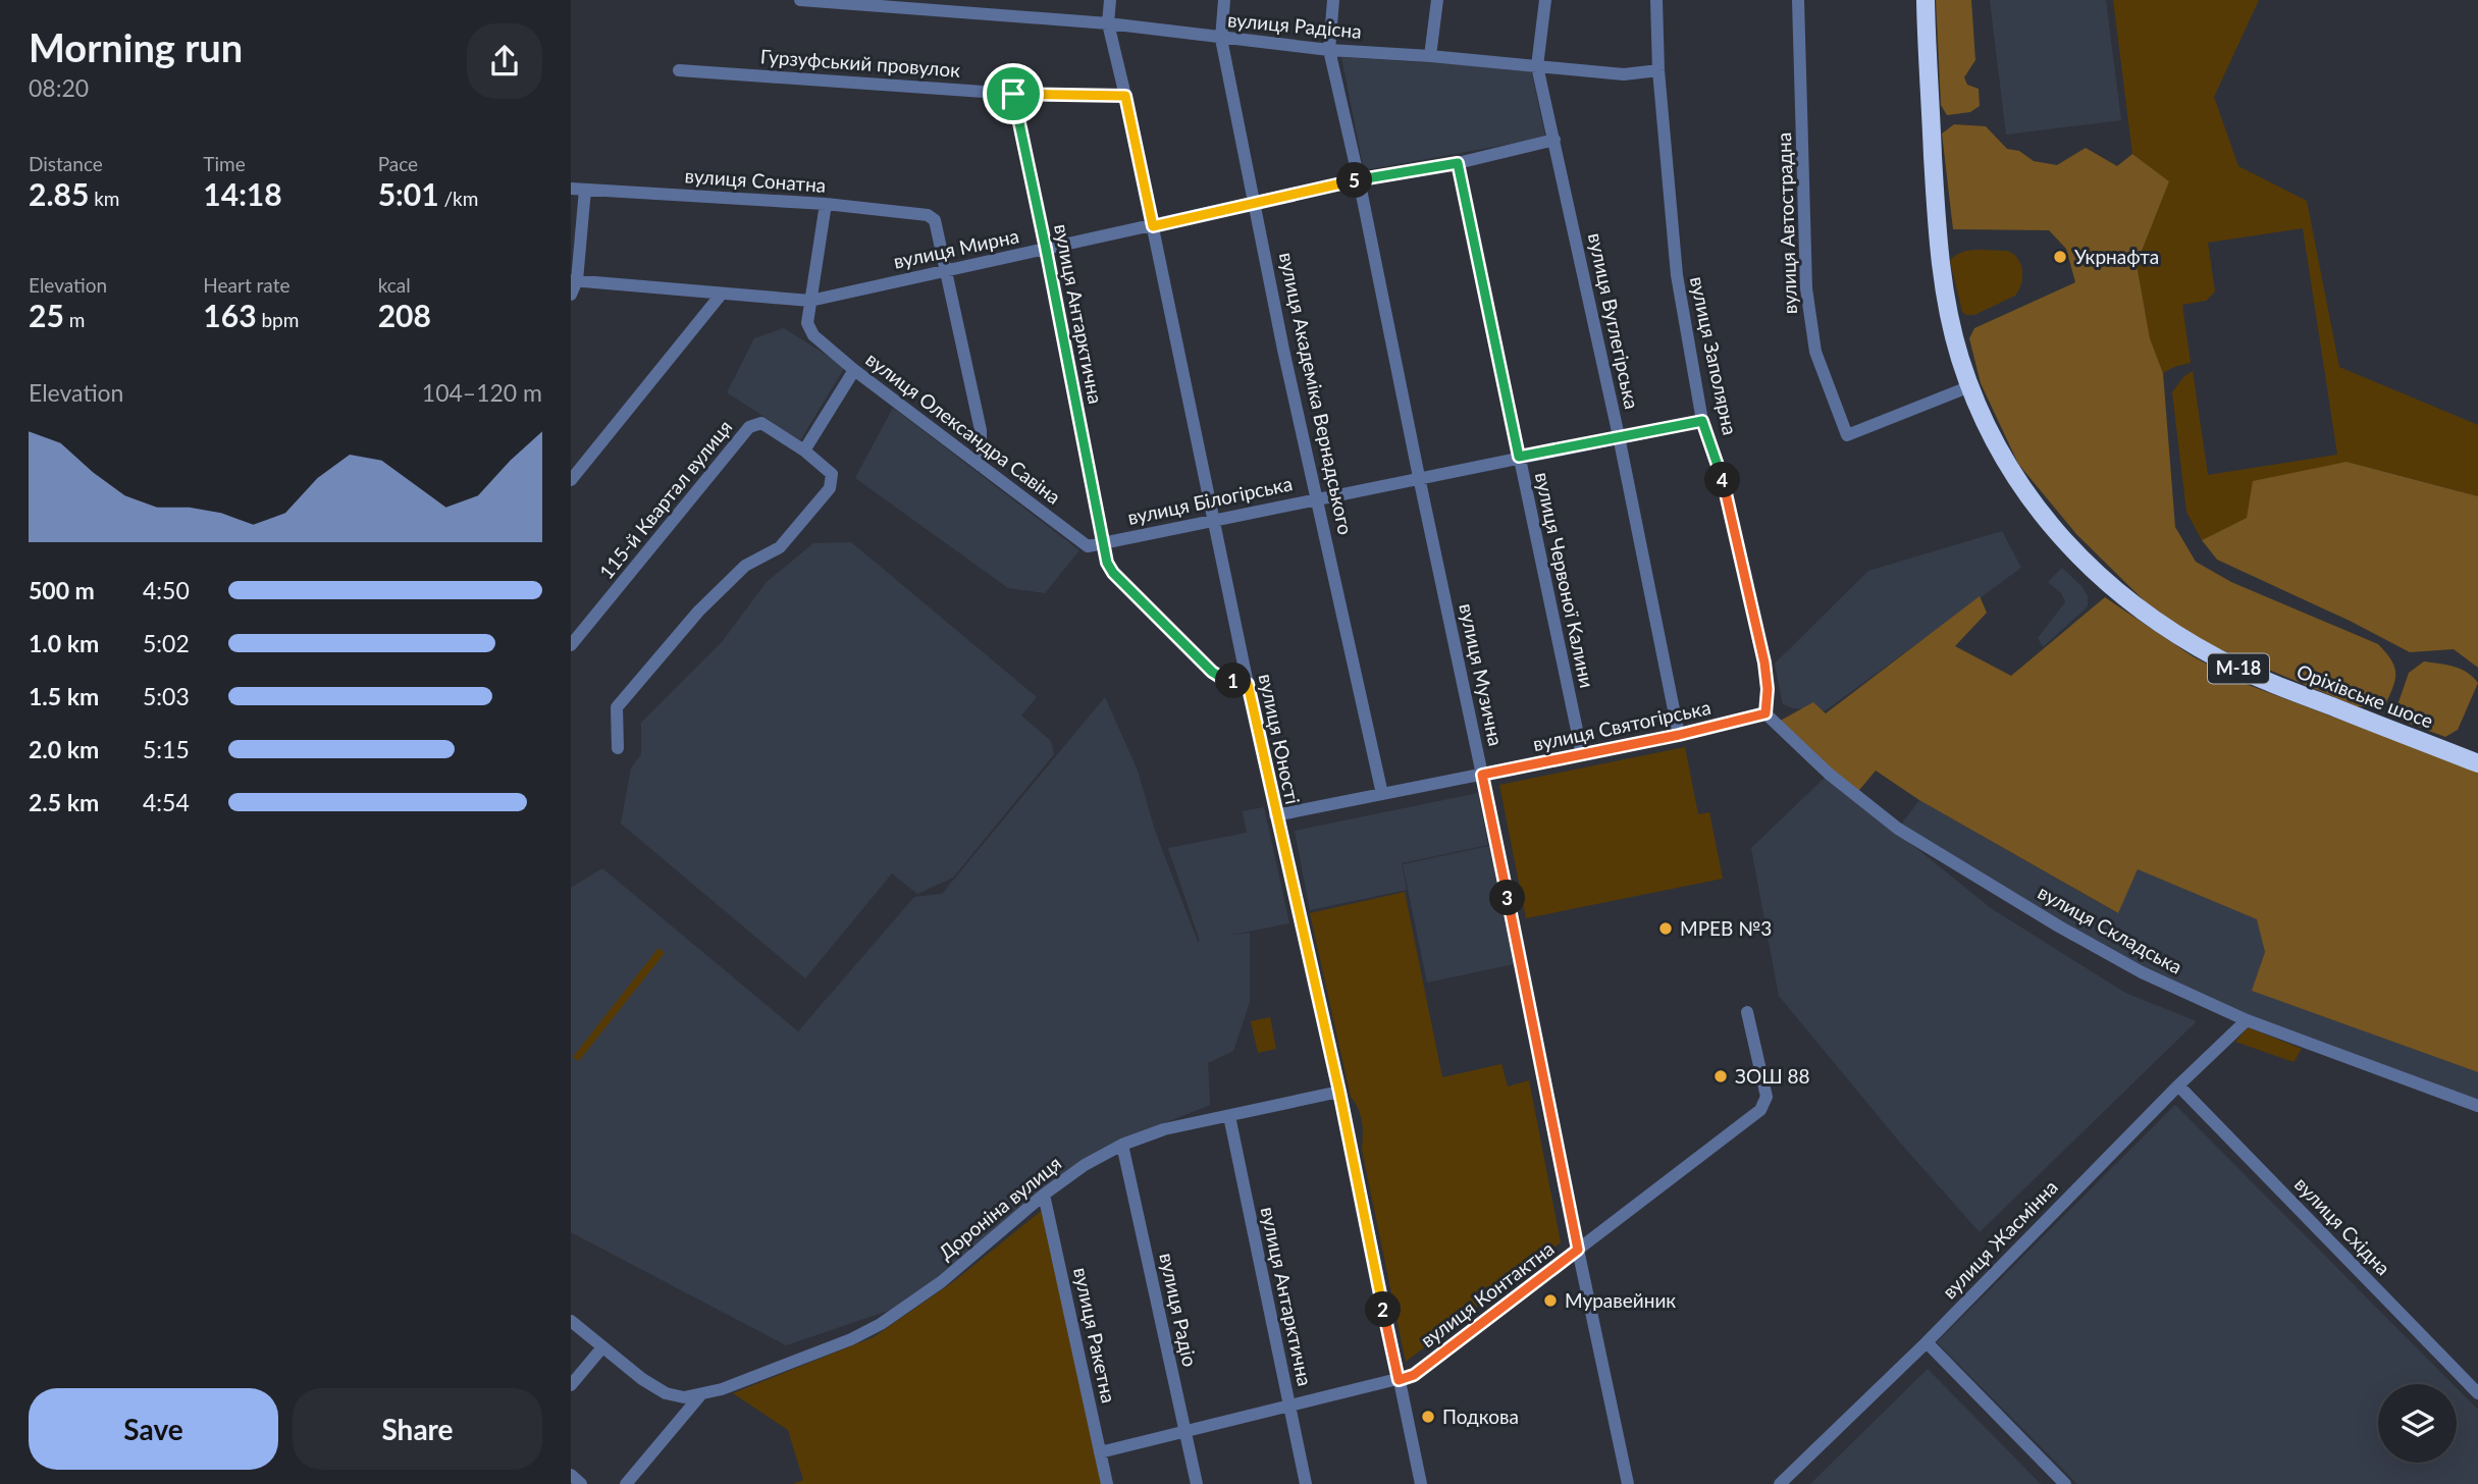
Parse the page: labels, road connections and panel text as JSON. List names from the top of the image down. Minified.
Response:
{"streets":{"highway":["М-18","Оріхівське шосе"],"street":["вулиця Радісна","Гурзуфський провулок","вулиця Сонатна","вулиця Автострадна","вулиця Мирна","вулиця Антарктична","вулиця Вуглегірська","вулиця Заполярна","вулиця Академіка Вернадського","вулиця Олександра Савіна","115-й Квартал вулиця","вулиця Білогірська","вулиця Червоної Калини","вулиця Музична","вулиця Святогірська","вулиця Юності","вулиця Складська","Дороніна вулиця","вулиця Східна","вулиця Жасмінна","вулиця Контактна","вулиця Радіо","вулиця Ракетна"]},"crossings":[["вулиця Радісна","вулиця Вуглегірська"],["вулиця Радісна","вулиця Заполярна"],["вулиця Радісна","вулиця Академіка Вернадського"],["вулиця Радісна","вулиця Музична"],["вулиця Радісна","вулиця Юності"],["Гурзуфський провулок","вулиця Антарктична"],["Гурзуфський провулок","вулиця Юності"],["вулиця Сонатна","вулиця Мирна"],["вулиця Сонатна","вулиця Олександра Савіна"],["вулиця Автострадна","М-18"],["вулиця Автострадна","Оріхівське шосе"],["вулиця Мирна","вулиця Антарктична"],["вулиця Мирна","вулиця Вуглегірська"],["вулиця Мирна","вулиця Академіка Вернадського"],["вулиця Мирна","вулиця Олександра Савіна"],["вулиця Мирна","вулиця Червоної Калини"],["вулиця Мирна","вулиця Музична"],["вулиця Мирна","вулиця Юності"],["вулиця Антарктична","вулиця Олександра Савіна"],["вулиця Антарктична","вулиця Білогірська"],["вулиця Антарктична","Дороніна вулиця"],["вулиця Антарктична","вулиця Контактна"],["вулиця Вуглегірська","вулиця Білогірська"],["вулиця Вуглегірська","вулиця Святогірська"],["вулиця Заполярна","вулиця Білогірська"],["вулиця Заполярна","вулиця Святогірська"],["вулиця Заполярна","вулиця Складська"],["вулиця Академіка Вернадського","вулиця Білогірська"],["вулиця Академіка Вернадського","вулиця Святогірська"],["вулиця Олександра Савіна","вулиця Білогірська"],["вулиця Білогірська","вулиця Червоної Калини"],["вулиця Білогірська","вулиця Музична"],["вулиця Білогірська","вулиця Юності"],["вулиця Червоної Калини","вулиця Святогірська"],["М-18","Оріхівське шосе"],["вулиця Музична","вулиця Святогірська"],["вулиця Музична","вулиця Контактна"],["вулиця Святогірська","вулиця Юності"],["вулиця Святогірська","вулиця Складська"],["вулиця Юності","Дороніна вулиця"],["вулиця Юності","вулиця Контактна"],["вулиця Складська","вулиця Жасмінна"],["Дороніна вулиця","вулиця Радіо"],["Дороніна вулиця","вулиця Ракетна"],["вулиця Східна","вулиця Жасмінна"],["вулиця Контактна","вулиця Радіо"],["вулиця Контактна","вулиця Ракетна"]],"places":["Укрнафта","МРЕВ №3","ЗОШ 88","Муравейник","Подкова"],"page":{"heading":["Morning run","08:20"],"stats":[["Distance","2.85 km"],["Time","14:18"],["Pace","5:01 /km"],["Elevation","25 m"],["Heart rate","163 bpm"],["kcal","208"]],"pins":["5","4","1","3","2"],"chart":["Elevation","104–120 m"],"list":[{"name":"500 m","note":"4:50"},{"name":"1.0 km","note":"5:02"},{"name":"1.5 km","note":"5:03"},{"name":"2.0 km","note":"5:15"},{"name":"2.5 km","note":"4:54"}],"buttons":["Save","Share"]}}
